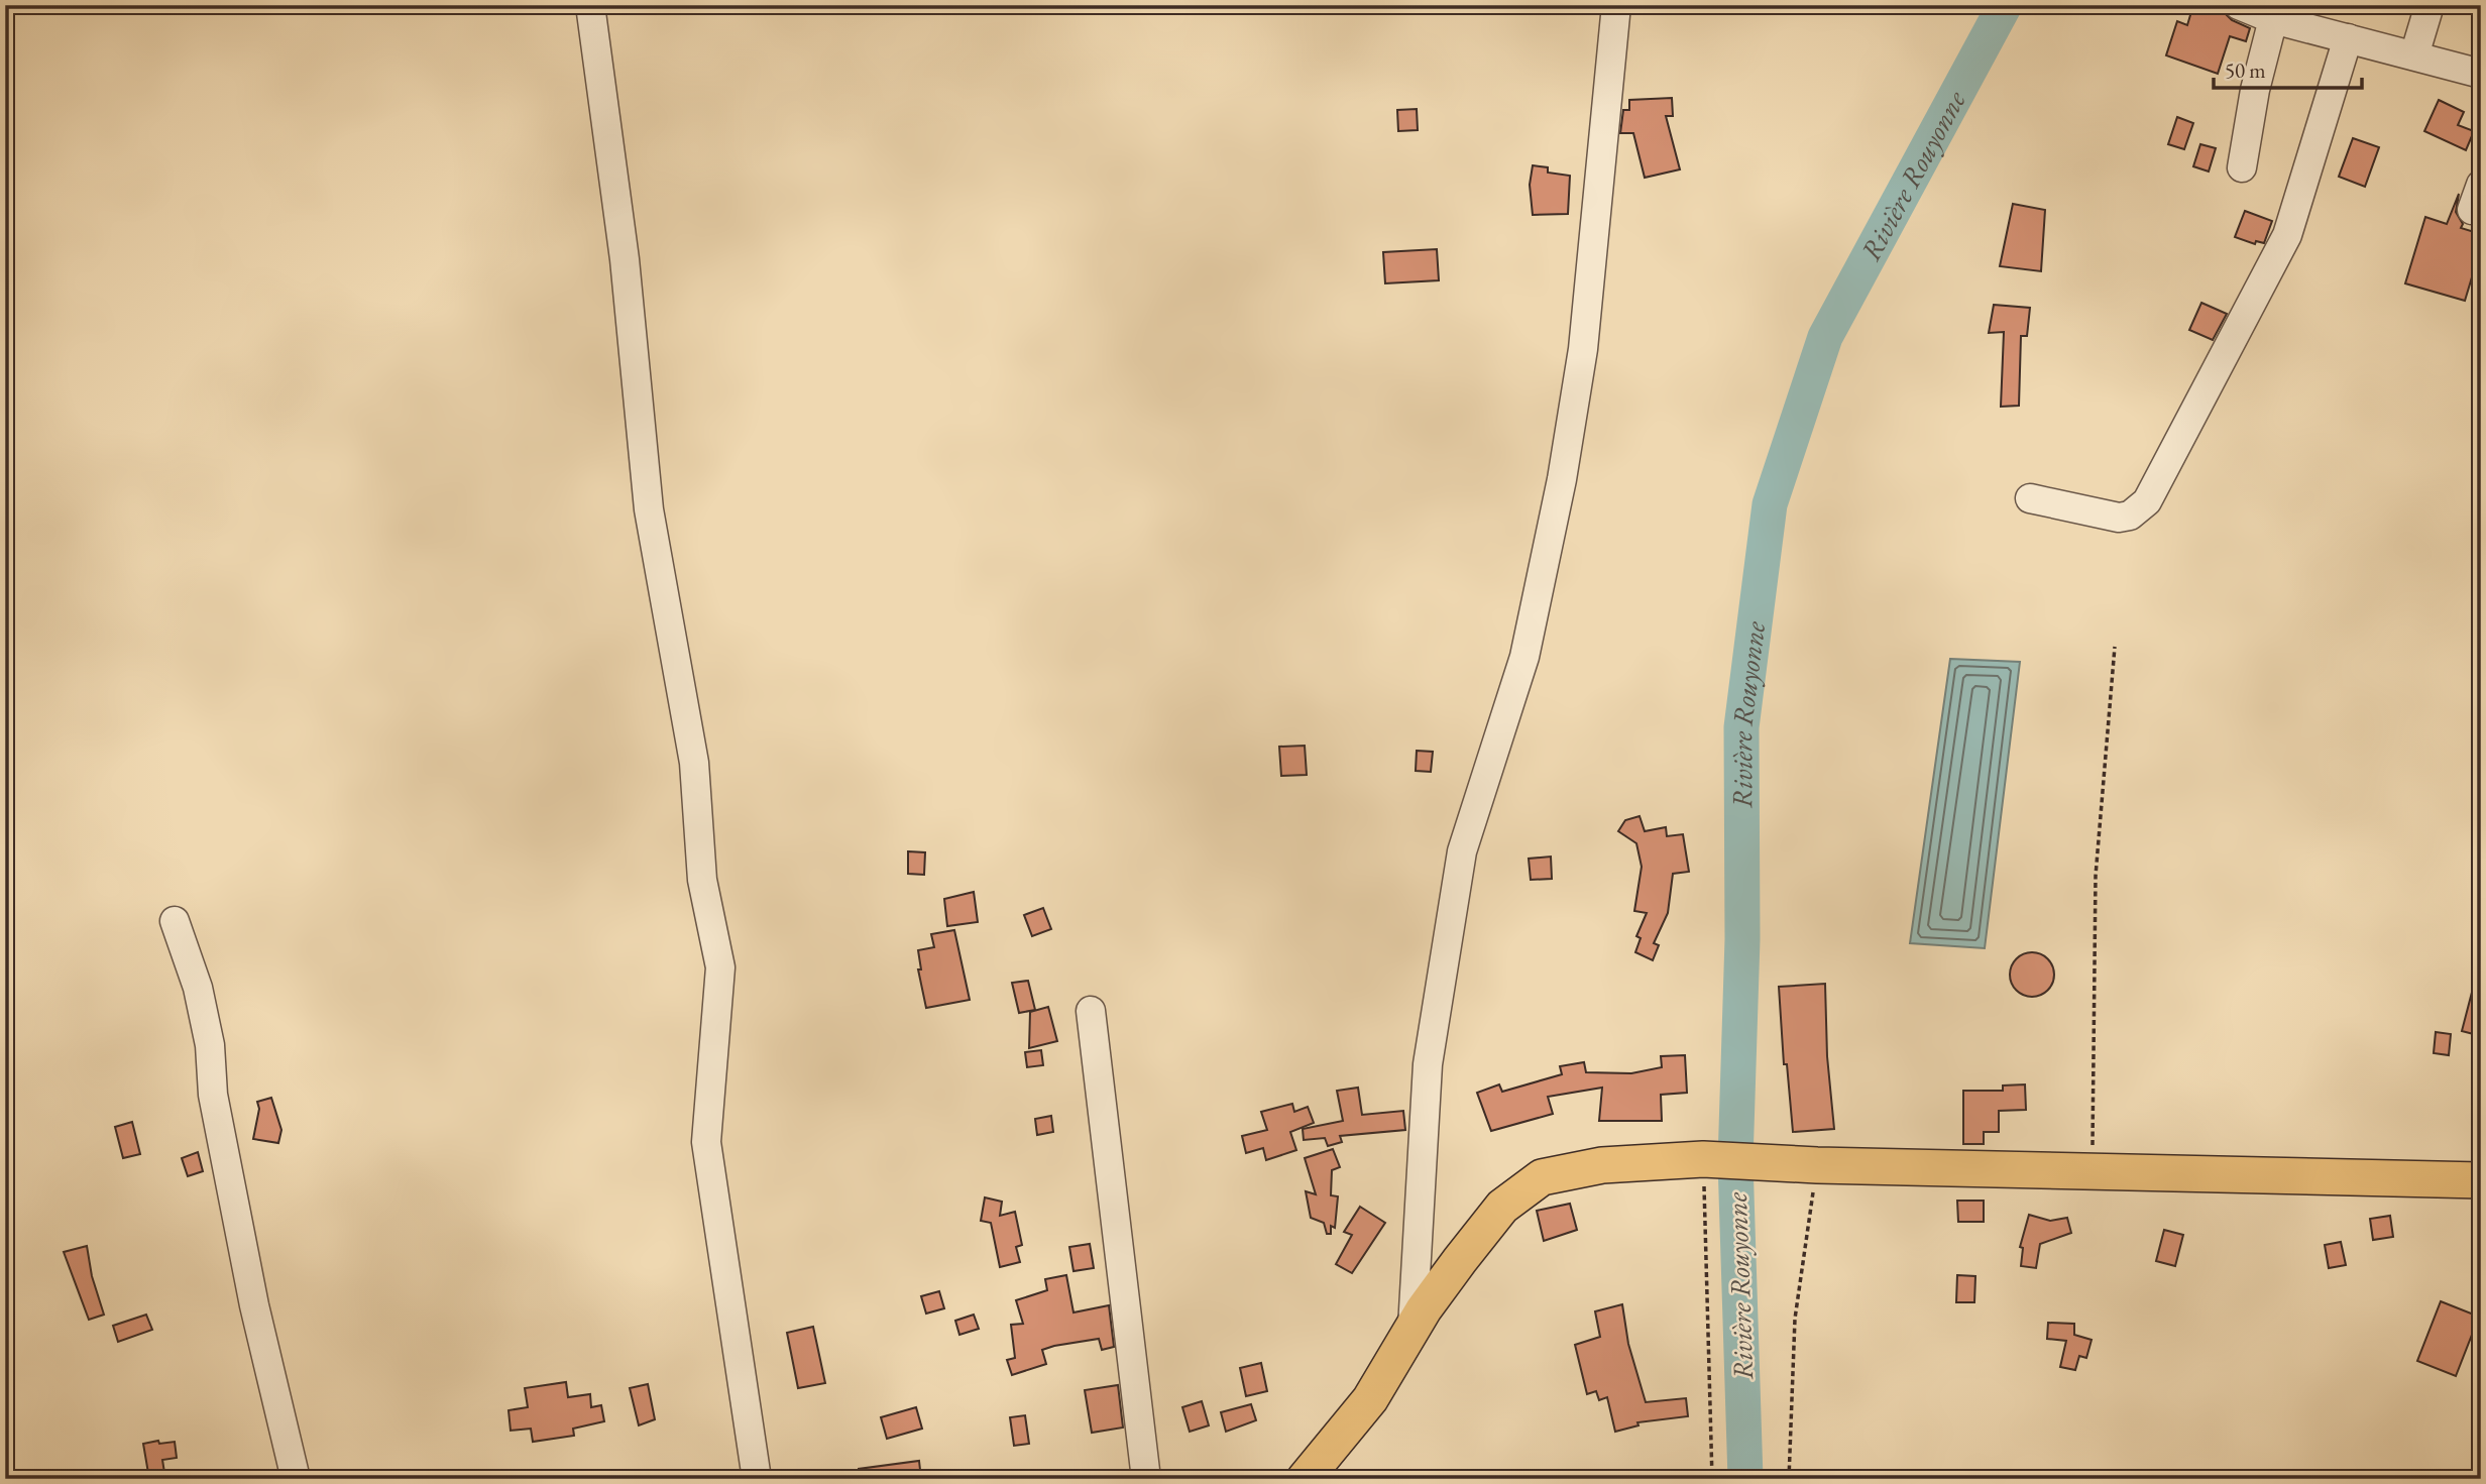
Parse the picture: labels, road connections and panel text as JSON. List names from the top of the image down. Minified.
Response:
{"water":["Rivière Rouyonne"],"scale_bar":"50 m"}
